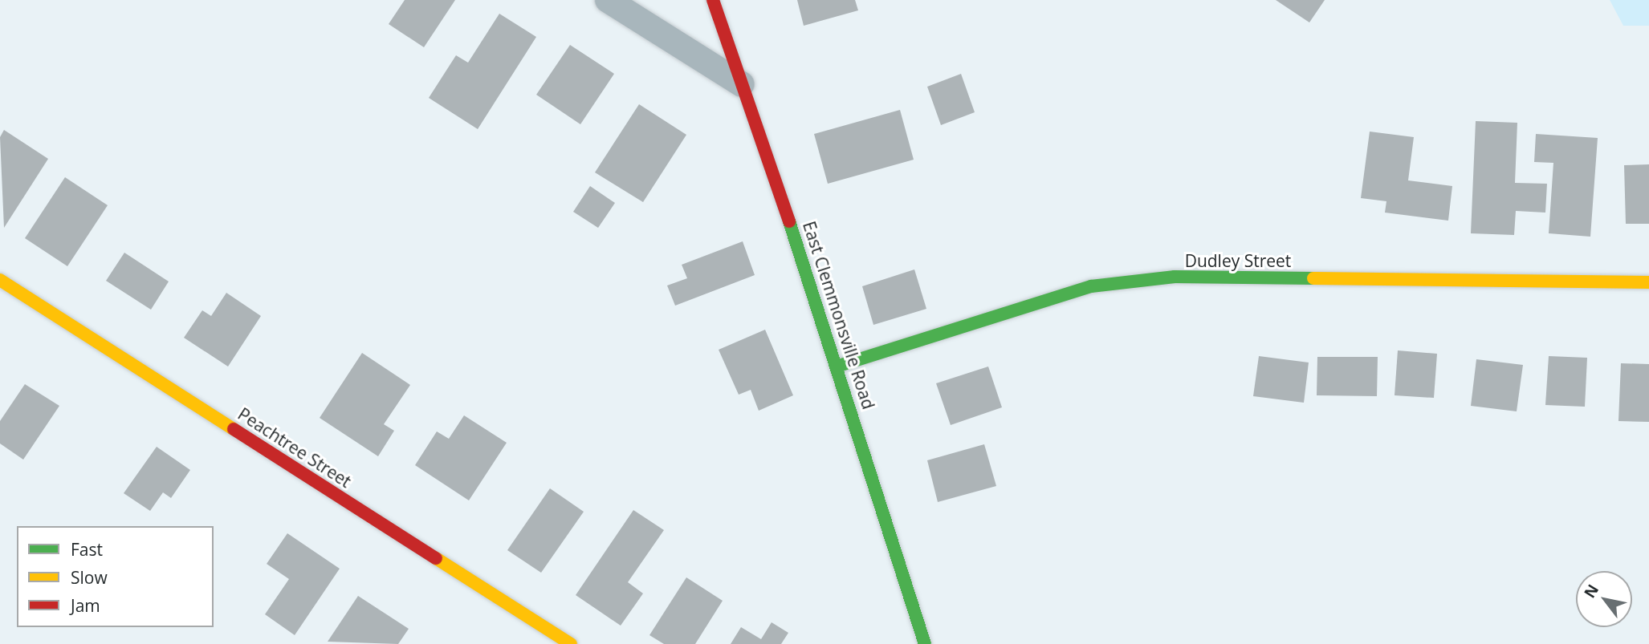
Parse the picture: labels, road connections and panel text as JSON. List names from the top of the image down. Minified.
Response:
{"streets":{"street":["Dudley Street","East Clemmonsville Road","Peachtree Street"]},"crossings":[["Dudley Street","East Clemmonsville Road"]],"legend":["Fast","Slow","Jam"],"north":"top left"}
